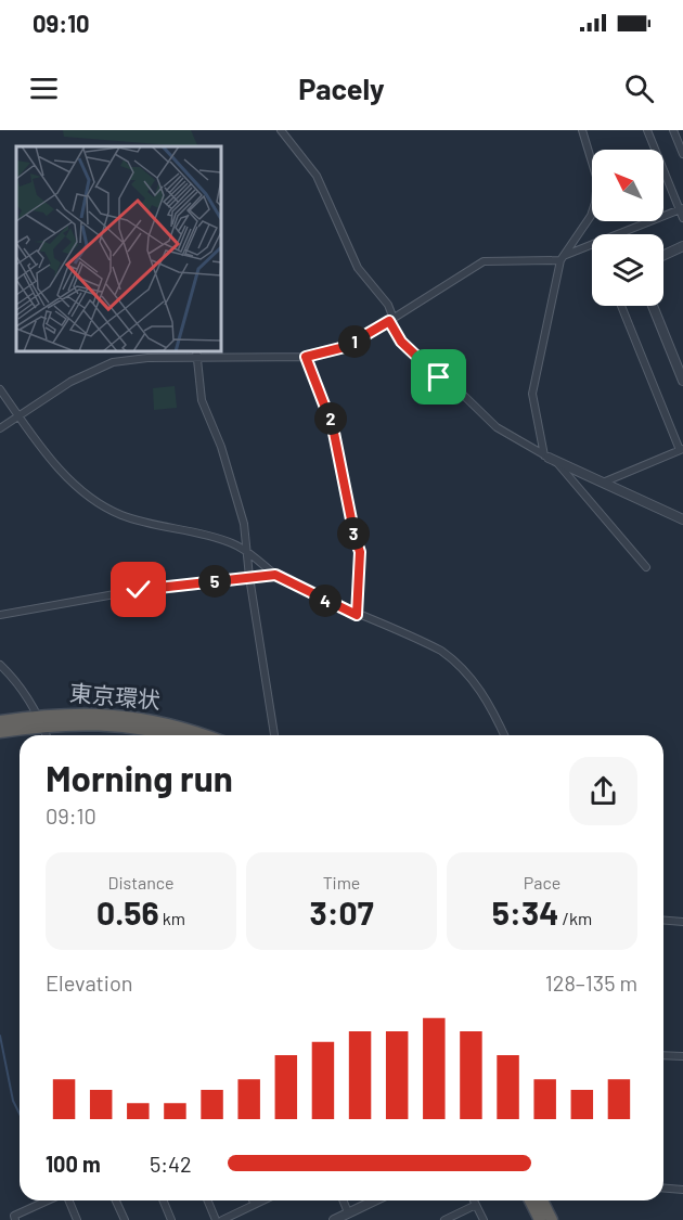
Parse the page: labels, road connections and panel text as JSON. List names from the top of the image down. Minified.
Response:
{"streets":{"highway":["東京環状"]},"north":"top left","page":{"status":"09:10","header":"Pacely","pins":["1","2","3","5","4"],"heading":["Morning run","09:10"],"stats":[["Distance","0.56 km"],["Time","3:07"],["Pace","5:34 /km"]],"chart":["Elevation","128–135 m"],"list":[{"name":"100 m","note":"5:42"}]}}
